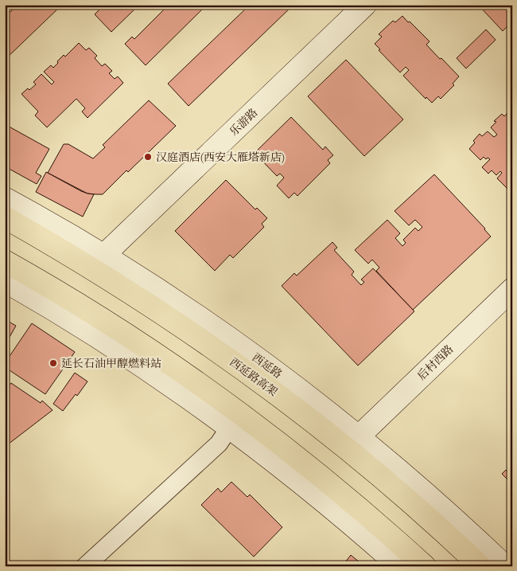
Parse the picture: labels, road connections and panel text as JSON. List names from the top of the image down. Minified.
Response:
{"streets":{"highway":["西延路高架"],"main road":["乐游路","后村西路","西延路"]},"crossings":[["乐游路","西延路"],["后村西路","西延路"]],"places":["汉庭酒店(西安大雁塔新店)","延长石油甲醇燃料站"]}
